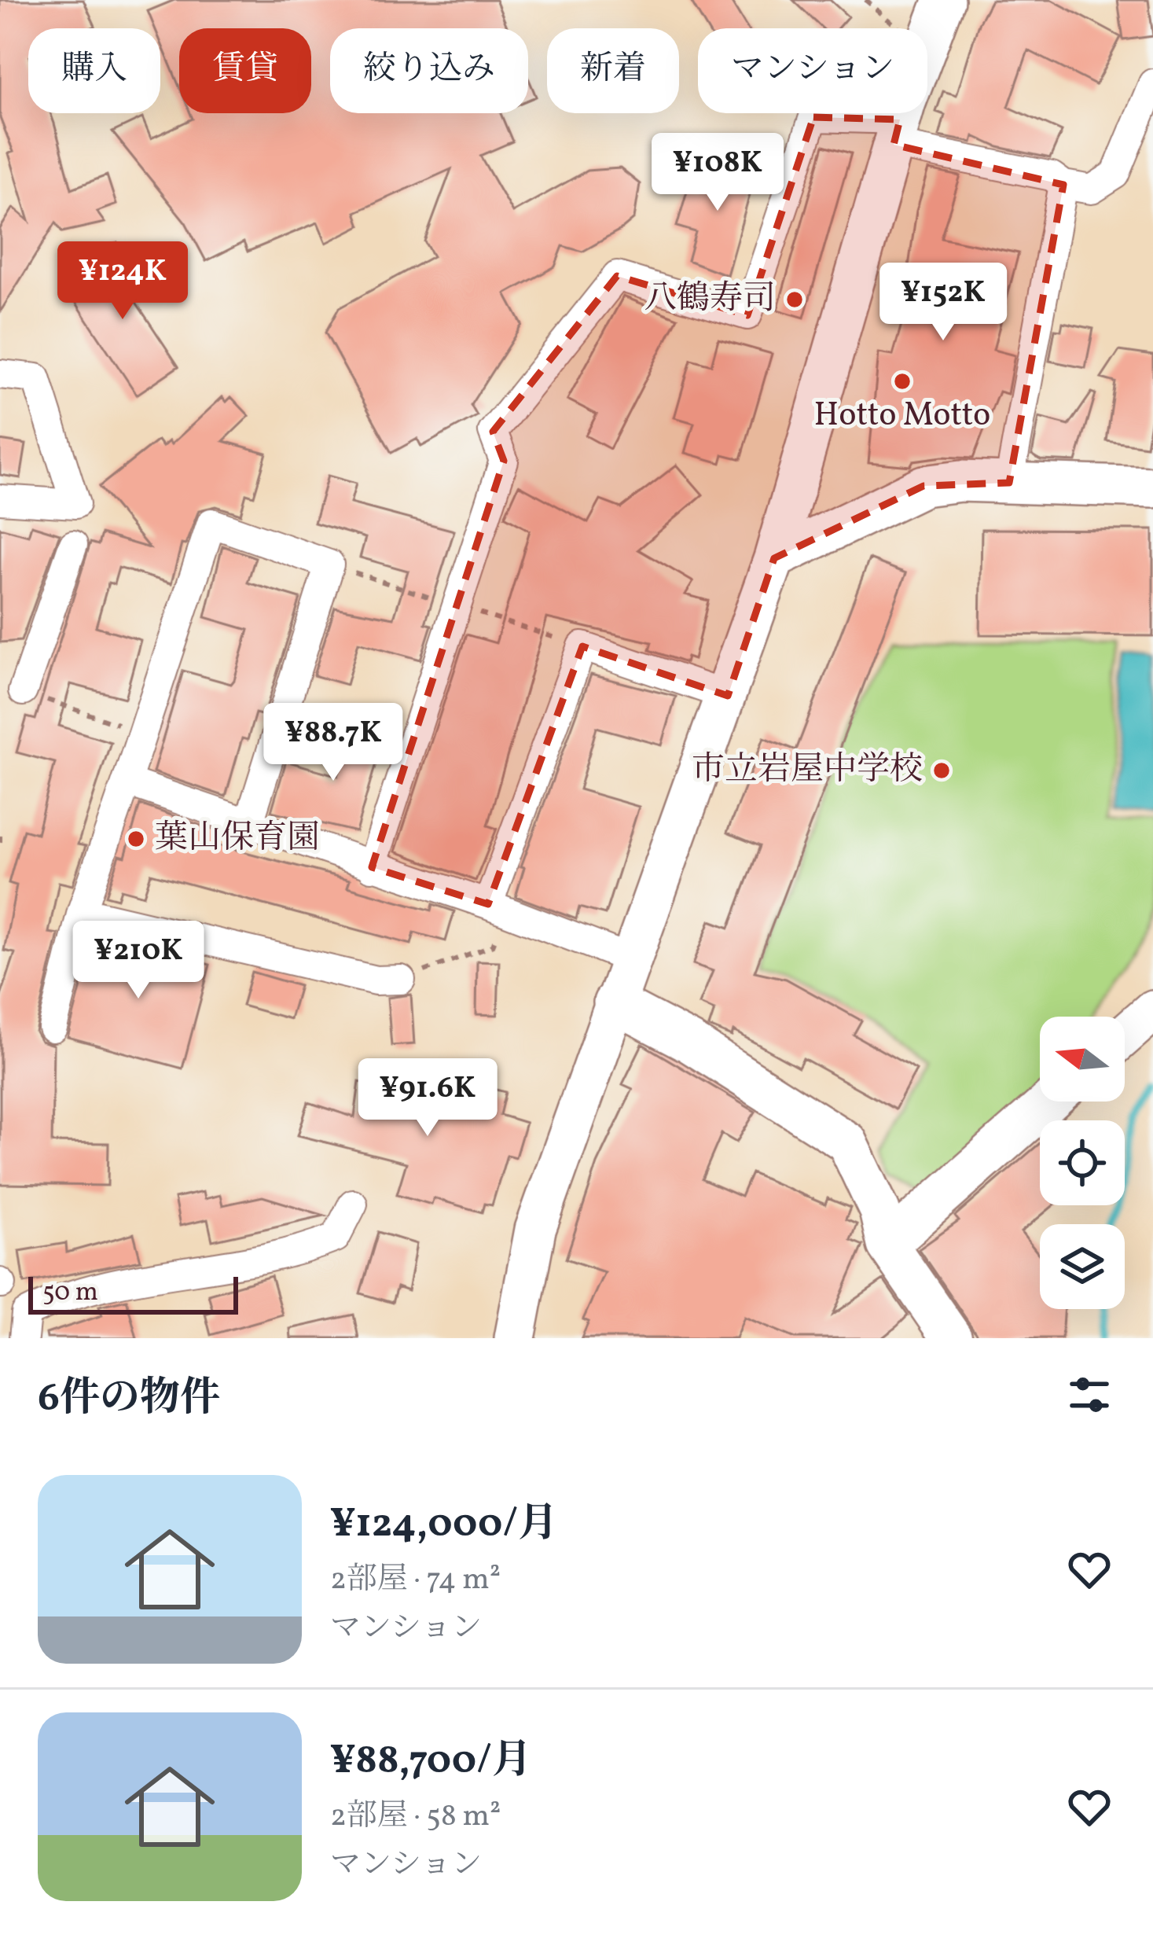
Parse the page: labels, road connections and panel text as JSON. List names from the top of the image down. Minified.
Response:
{"places":["八鶴寿司","Hotto Motto","市立岩屋中学校","葉山保育園"],"scale_bar":"50 m","north":"left","page":{"chip":["購入","賃貸","絞り込み","新着","マンション"],"price":["¥108K","¥124K","¥152K","¥88.7K","¥210K","¥91.6K"],"scale":"50 m","heading":"6件の物件","list":[{"name":"¥124,000/月","note":"2部屋 · 74 m² · マンション"},{"name":"¥88,700/月","note":"2部屋 · 58 m² · マンション"}]}}
